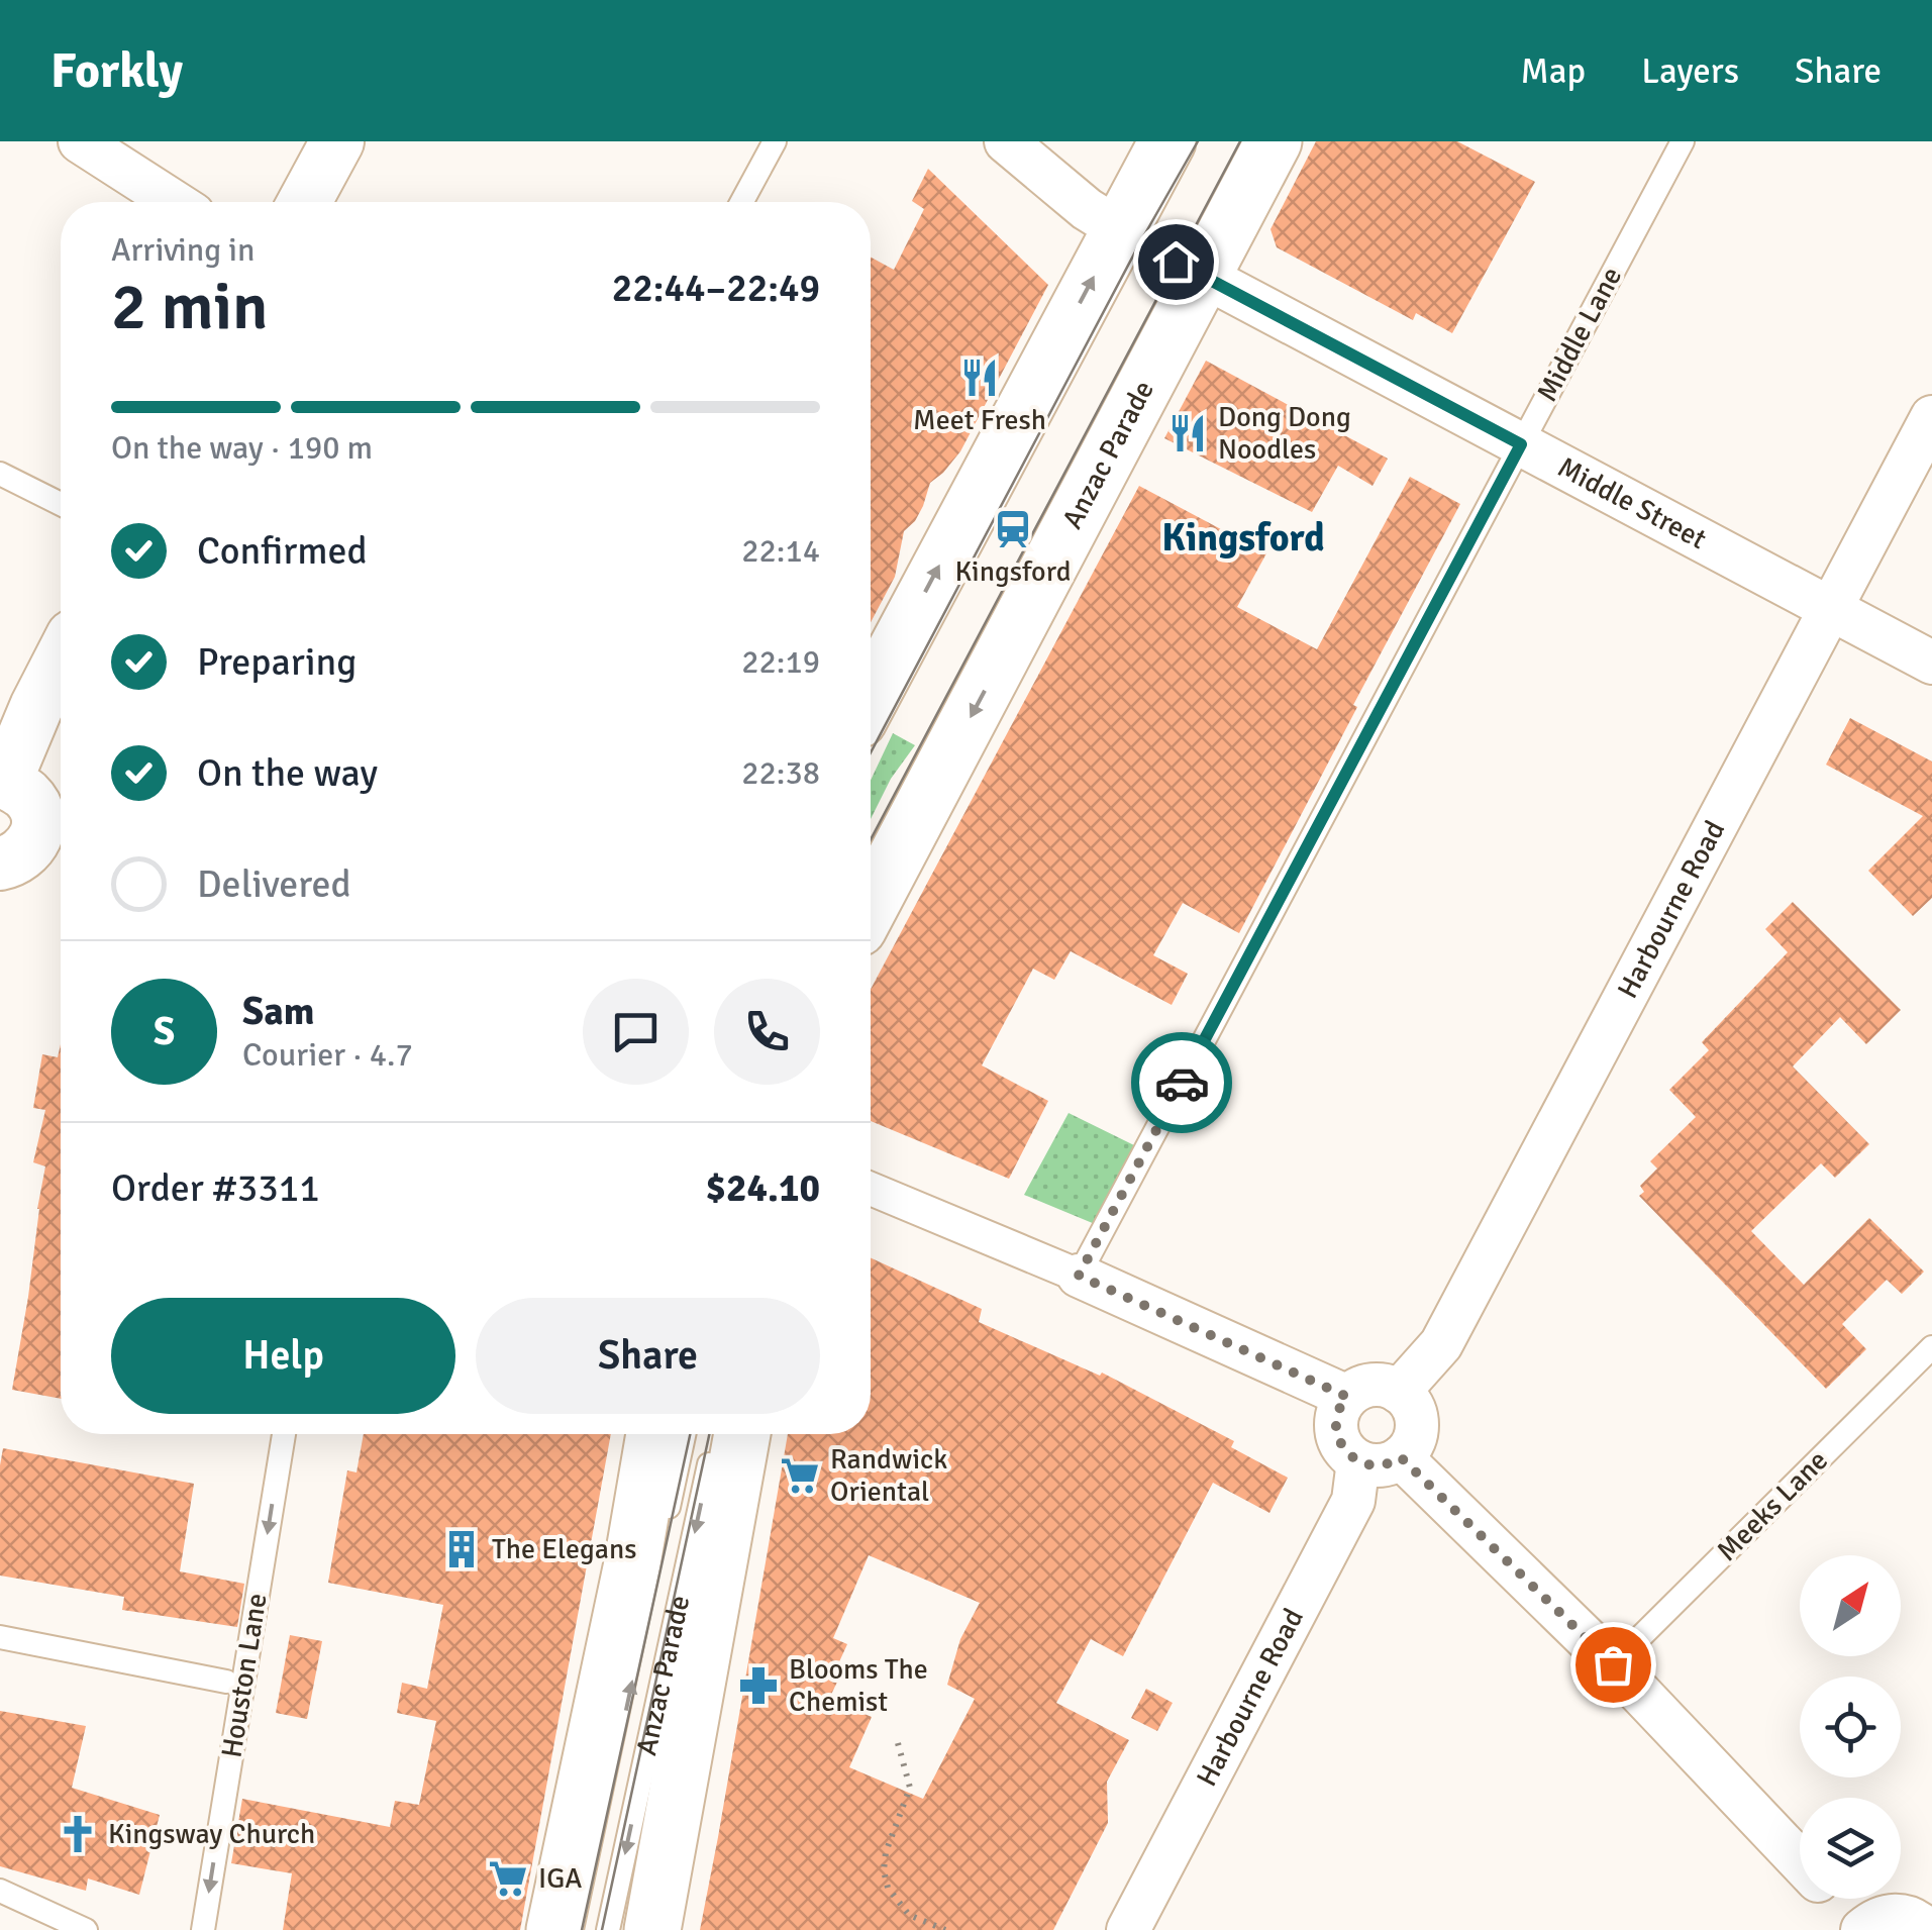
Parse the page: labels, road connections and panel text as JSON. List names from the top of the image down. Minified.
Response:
{"streets":{"main road":["Anzac Parade"],"street":["Middle Street","Harbourne Road"],"lane":["Middle Lane","Meeks Lane","Houston Lane"]},"crossings":[["Middle Lane","Middle Street"],["Anzac Parade","Middle Street"],["Middle Street","Harbourne Road"]],"one_way":["Houston Lane"],"districts":["Kingsford"],"places":{"restaurant":["Meet Fresh","Dong Dong Noodles"],"station":["Kingsford"],"supermarket":["Randwick Oriental","IGA"],"building":["The Elegans"],"pharmacy":["Blooms The Chemist"],"church":["Kingsway Church"]},"north":"top right","page":{"header":"Forkly","nav":["Map","Layers","Share"],"heading":["2 min","Arriving in","22:44–22:49"],"panel":["Sam","Courier · 4.7","Order #3311","$24.10"],"bar":"On the way · 190 m","list":[["Confirmed","22:14"],["Preparing","22:19"],["On the way","22:38"],"Delivered"],"round":"S","buttons":["Help","Share"]}}
